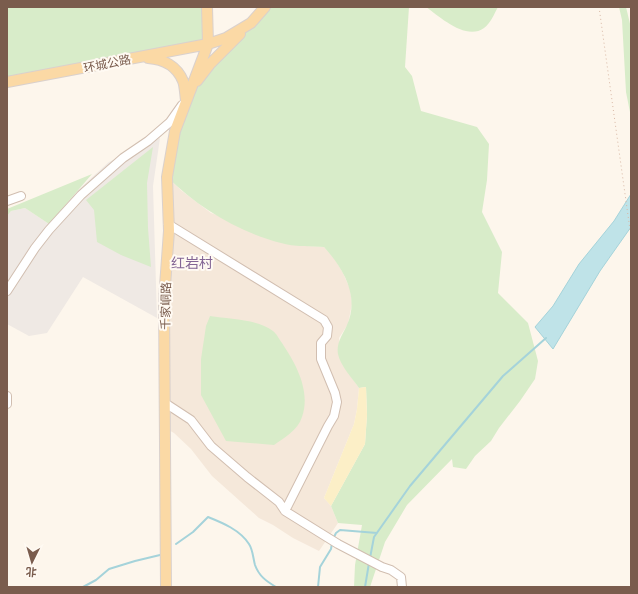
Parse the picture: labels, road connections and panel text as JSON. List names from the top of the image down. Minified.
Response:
{"streets":{"main road":["环城公路","千家峒路"]},"crossings":[["环城公路","千家峒路"]],"districts":["红岩村"],"north":"bottom"}
